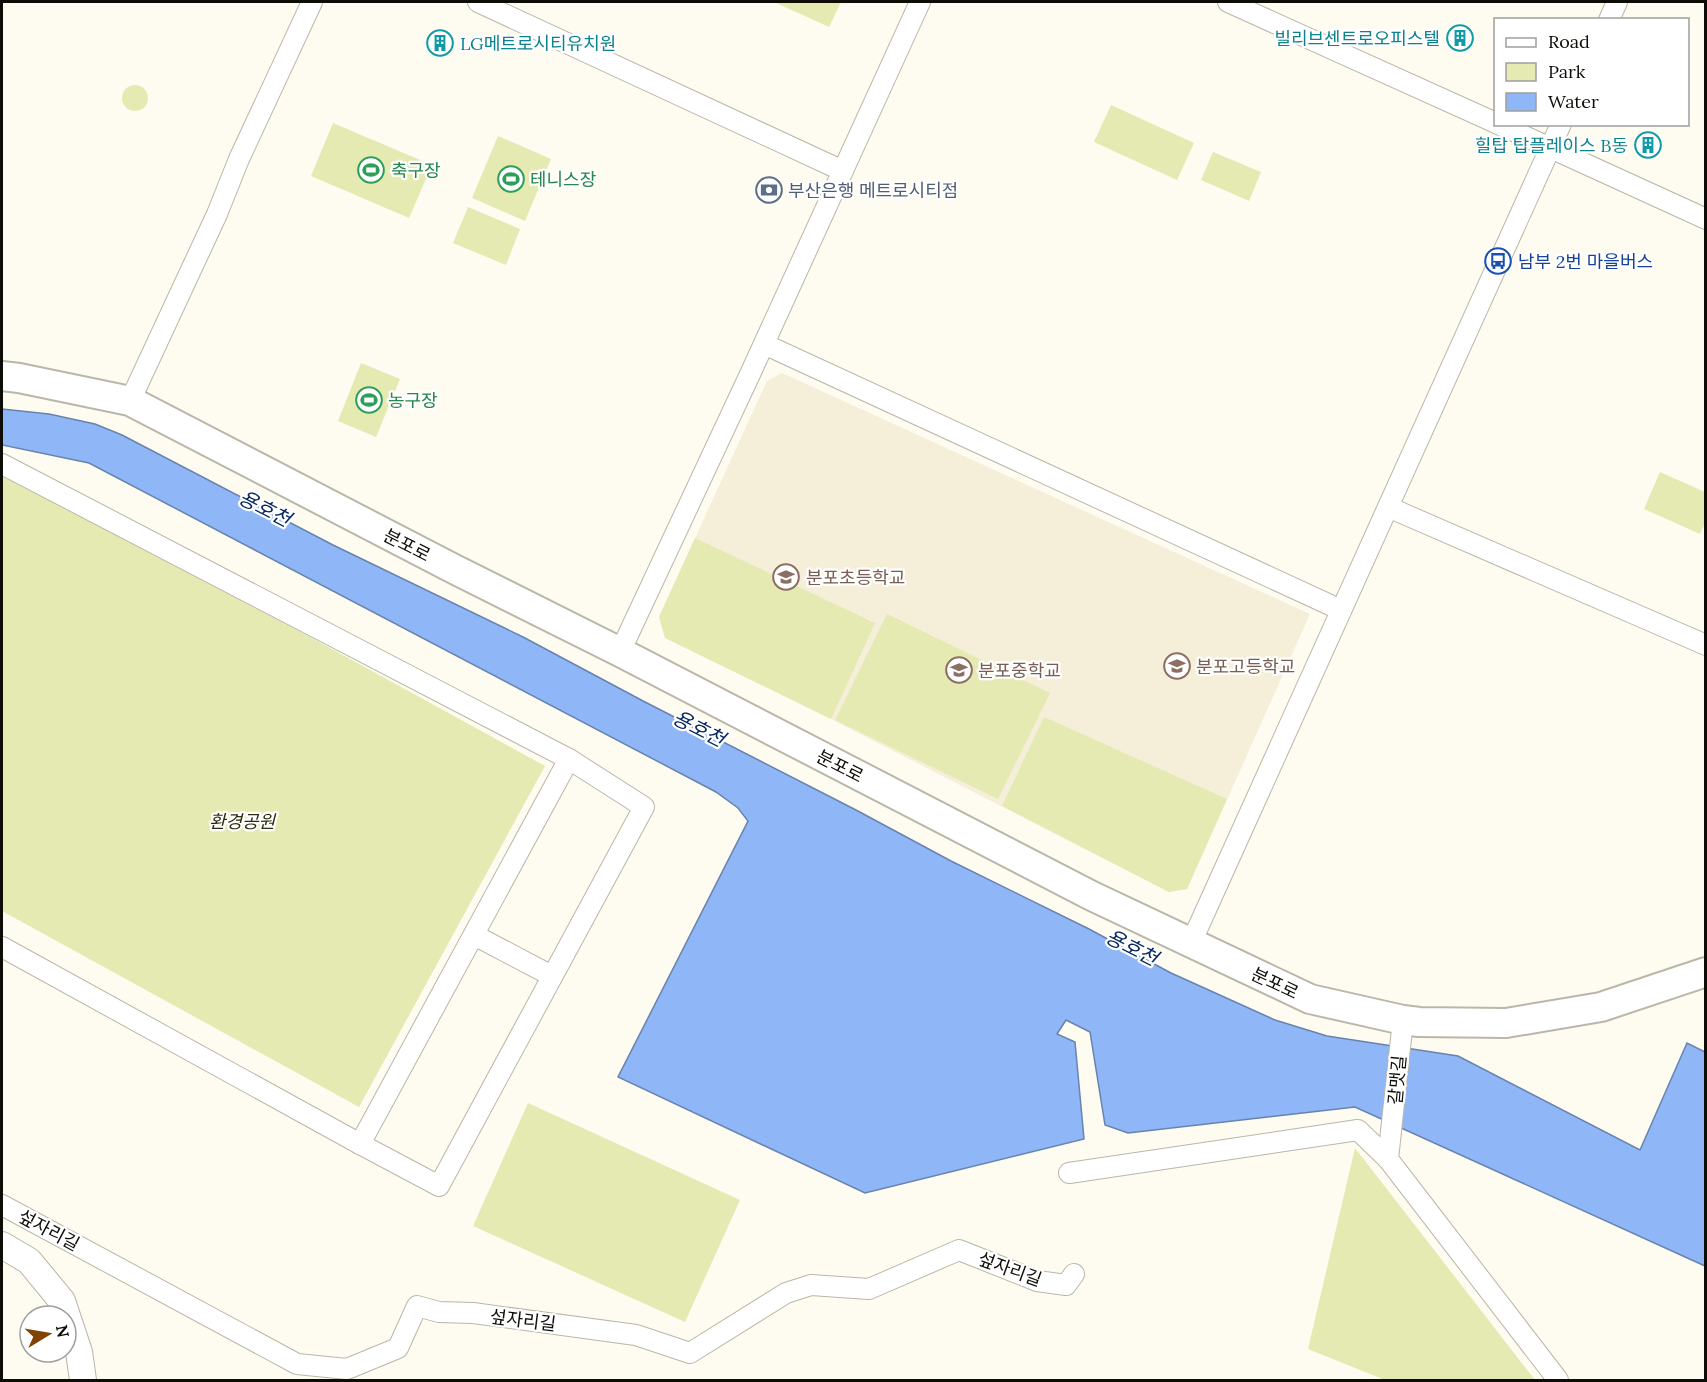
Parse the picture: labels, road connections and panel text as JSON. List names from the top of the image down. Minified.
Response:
{"streets":{"main road":["분포로"],"street":["갈맷길","섶자리길"]},"crossings":[["분포로","갈맷길"]],"water":["용호천"],"parks":["환경공원"],"places":{"building":["빌리브센트로오피스텔","LG메트로시티유치원","힐탑 탑플레이스 B동"],"sports":["축구장","테니스장","농구장"],"bank":["부산은행 메트로시티점"],"bus stop":["남부 2번 마을버스"],"school or university":["분포초등학교","분포고등학교","분포중학교"]},"legend":["Road","Park","Water"],"north":"right"}
